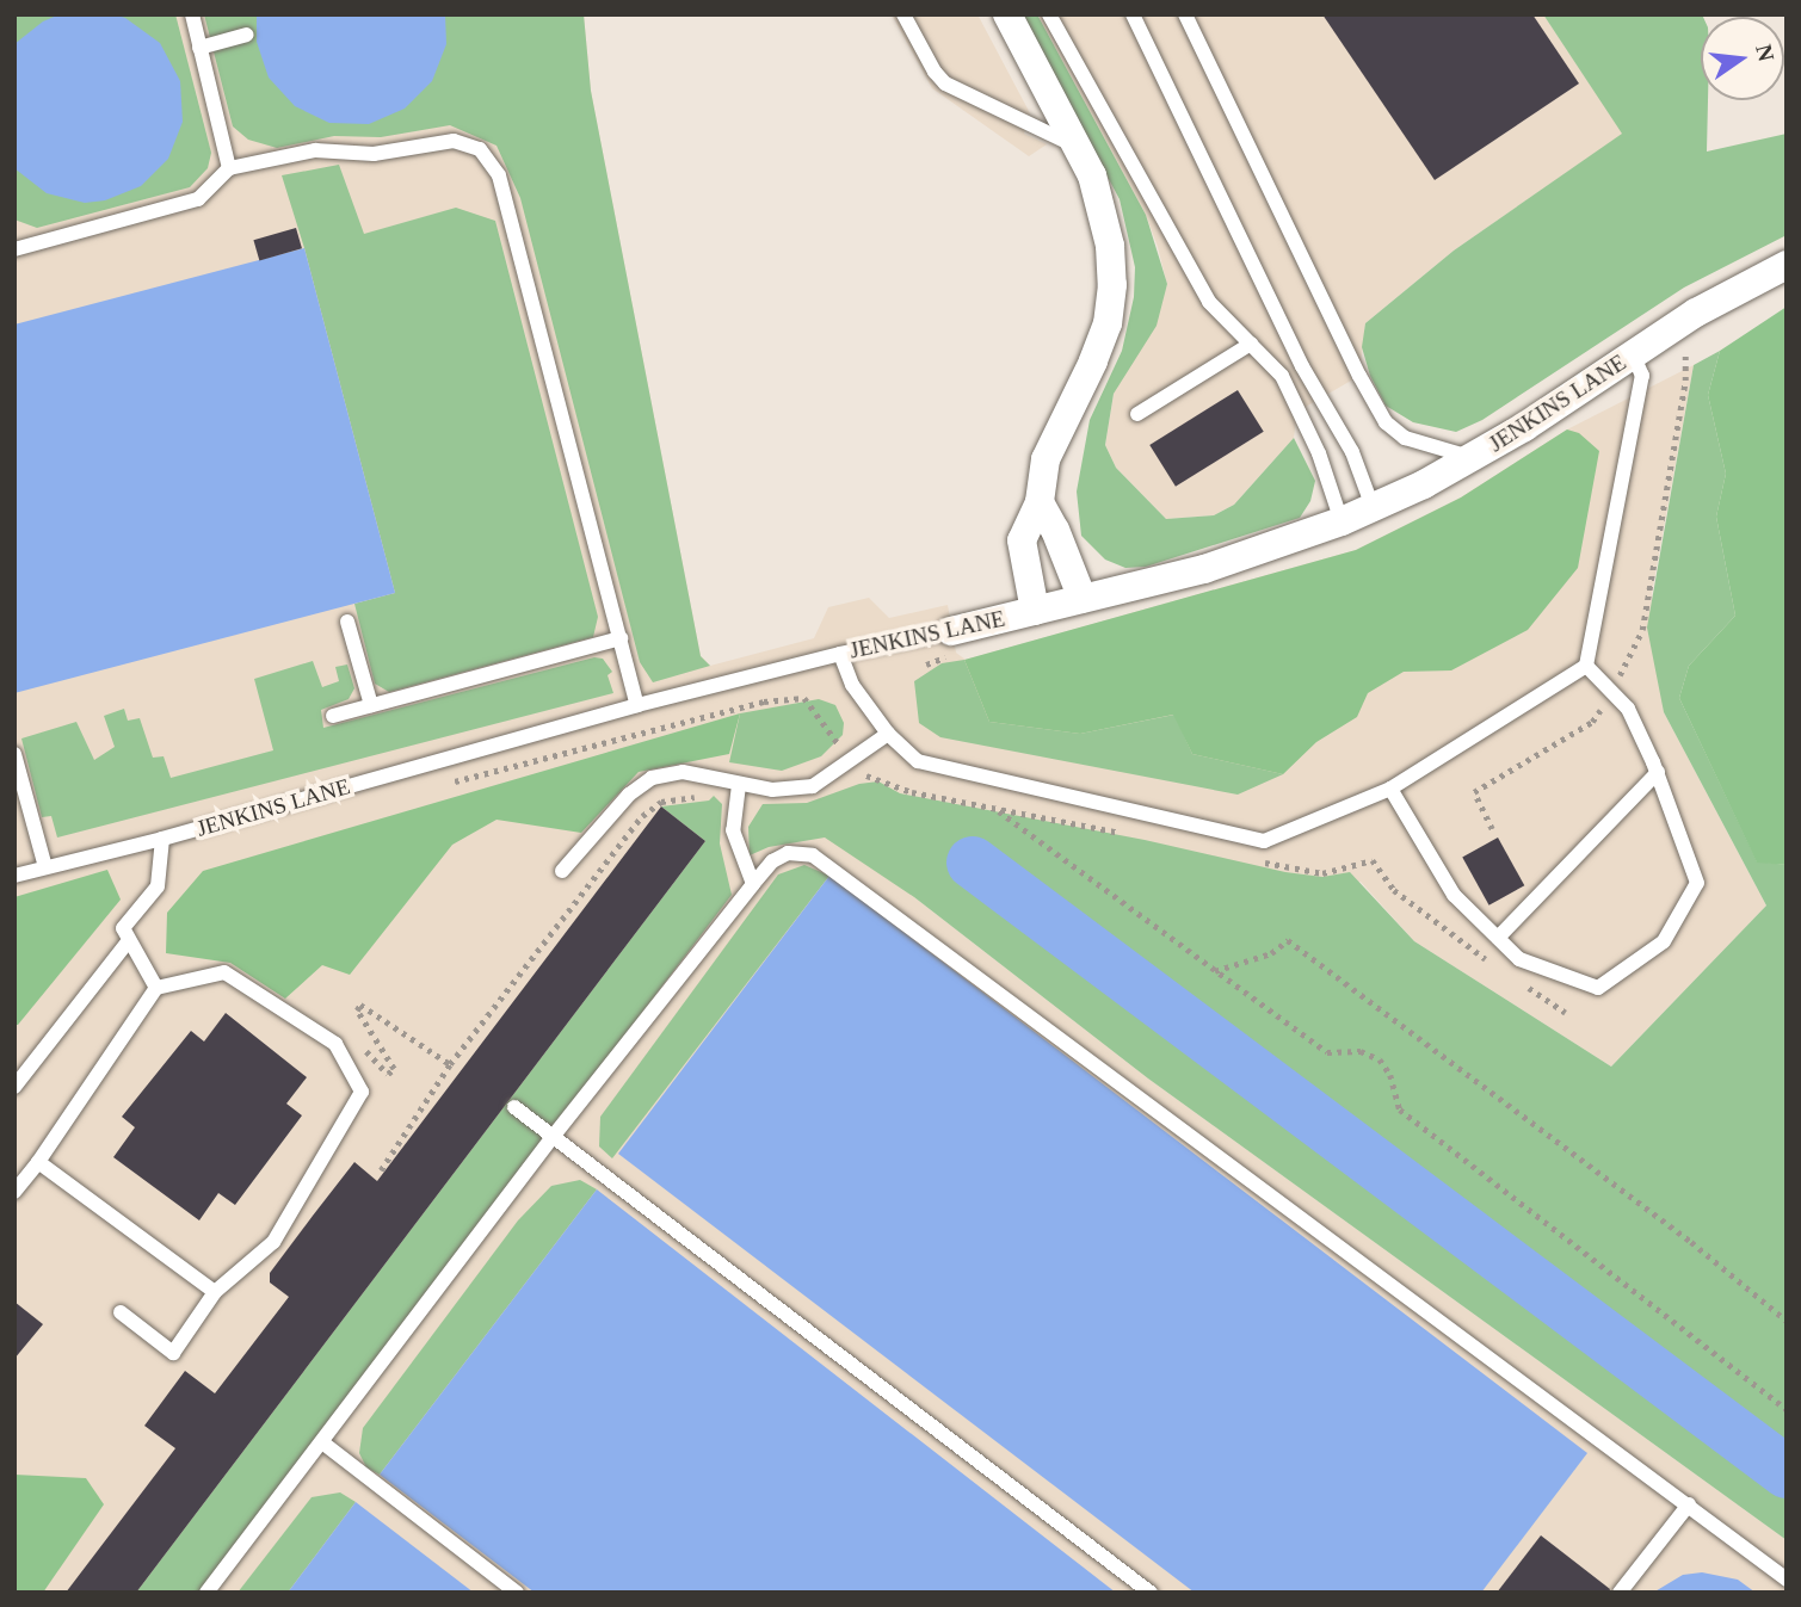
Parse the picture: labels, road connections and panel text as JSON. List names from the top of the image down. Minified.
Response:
{"streets":{"street":["JENKINS LANE"]},"north":"right"}
